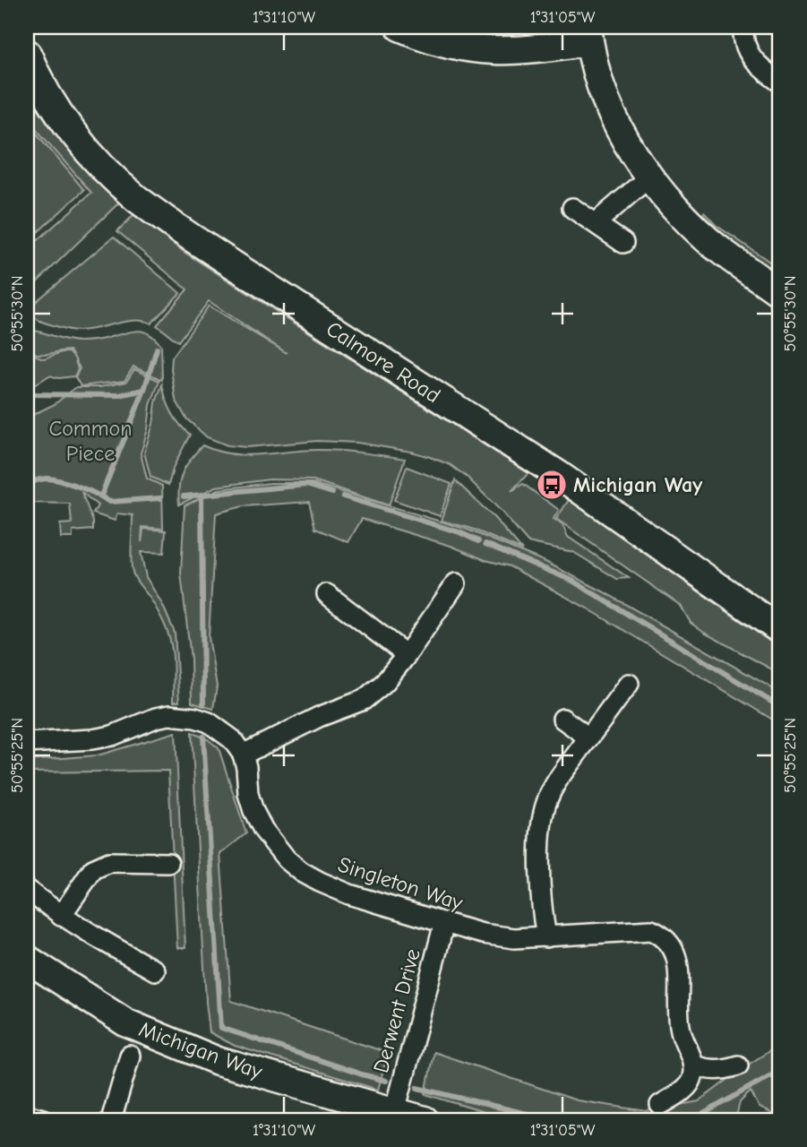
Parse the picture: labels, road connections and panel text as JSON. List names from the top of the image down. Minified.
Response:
{"streets":{"street":["Calmore Road","Singleton Way","Derwent Drive","Michigan Way"]},"crossings":[["Singleton Way","Derwent Drive"],["Derwent Drive","Michigan Way"]],"parks":["Common Piece"],"places":{"bus stop":["Michigan Way"]},"coordinates":["1°31'10\"W","1°31'05\"W","50°55'30\"N","50°55'25\"N"]}
